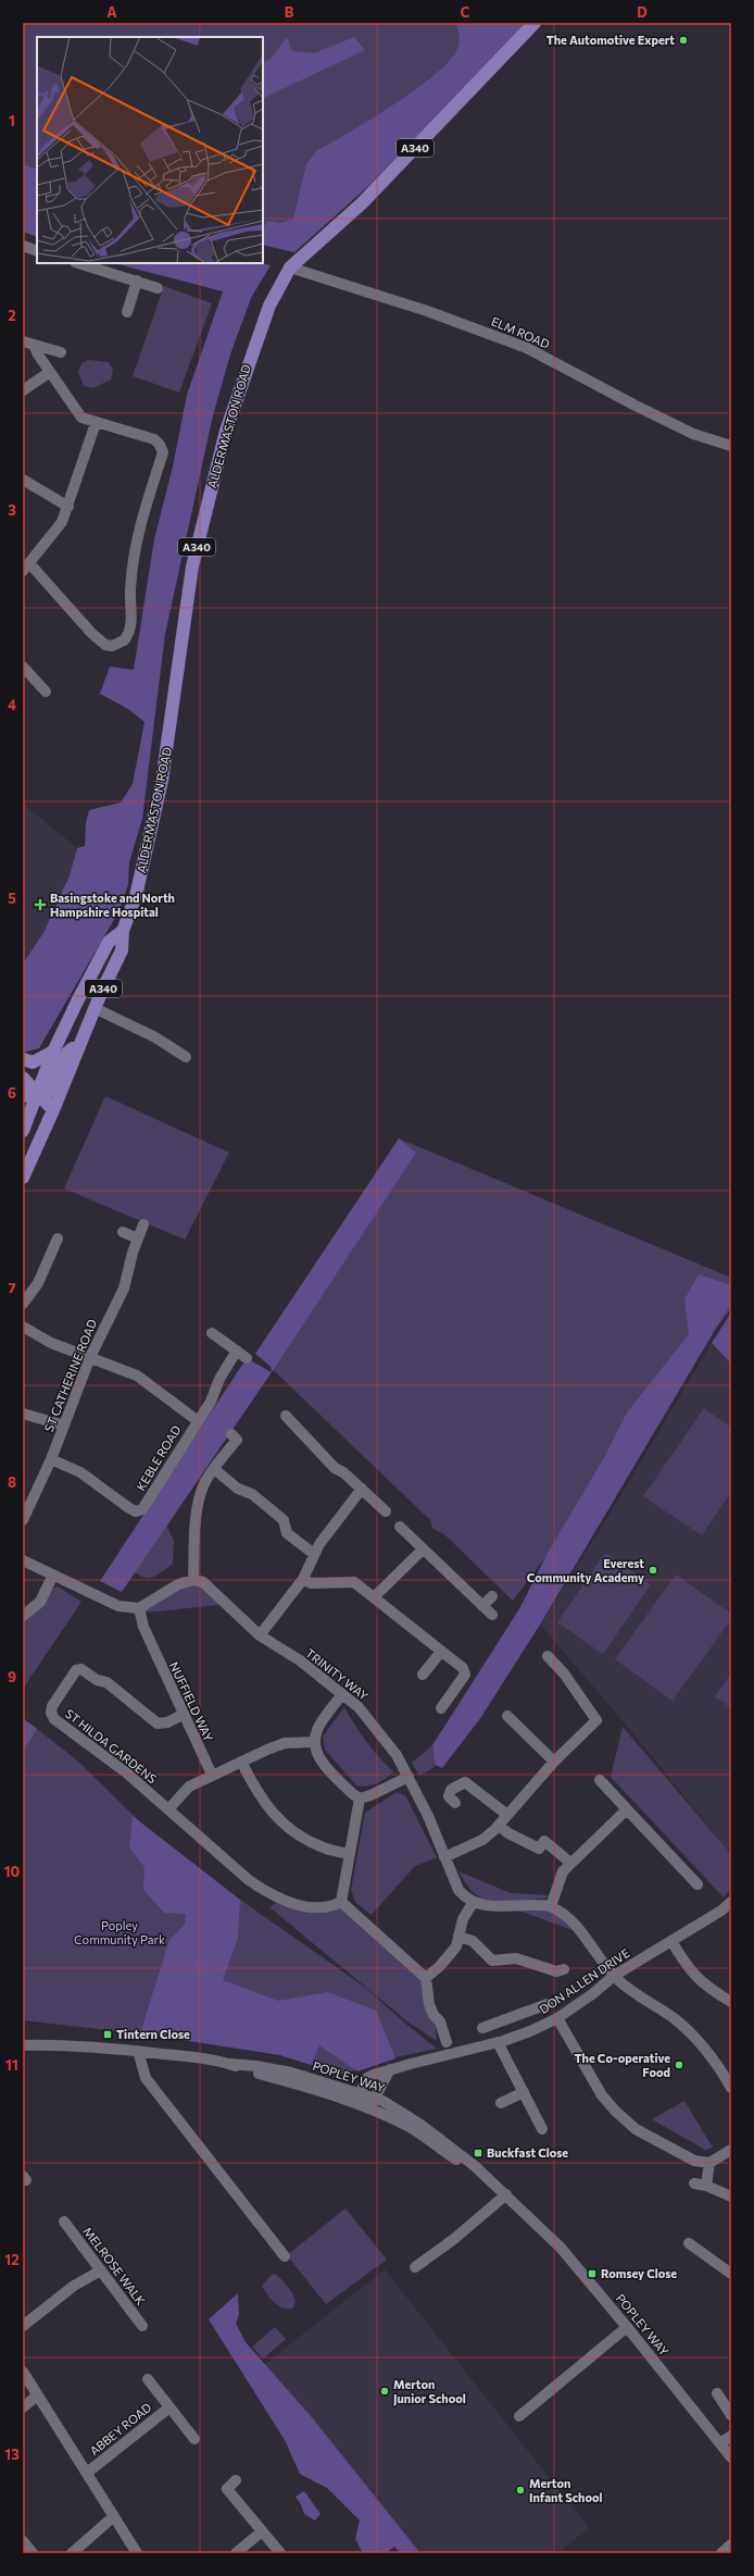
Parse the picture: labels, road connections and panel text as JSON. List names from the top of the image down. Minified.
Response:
{"streets":{"main road":["A340","ALDERMASTON ROAD"],"street":["ELM ROAD","ST CATHERINE ROAD","KEBLE ROAD","TRINITY WAY","NUFFIELD WAY","ST HILDA GARDENS","DON ALLEN DRIVE","POPLEY WAY","MELROSE WALK","ABBEY ROAD"]},"crossings":[["A340","ALDERMASTON ROAD"],["ELM ROAD","ALDERMASTON ROAD"],["ST CATHERINE ROAD","KEBLE ROAD"],["NUFFIELD WAY","ST HILDA GARDENS"],["DON ALLEN DRIVE","POPLEY WAY"]],"parks":["Popley Community Park"],"places":{"other":["The Automotive Expert","Everest Community Academy","The Co-operative Food","Merton Junior School","Merton Infant School"],"health":["Basingstoke and North Hampshire Hospital"],"transit":["Tintern Close","Buckfast Close","Romsey Close"]},"grid":{"columns":["A","B","C","D"],"rows":["1","2","3","4","5","6","7","8","9","10","11","12","13"]}}
